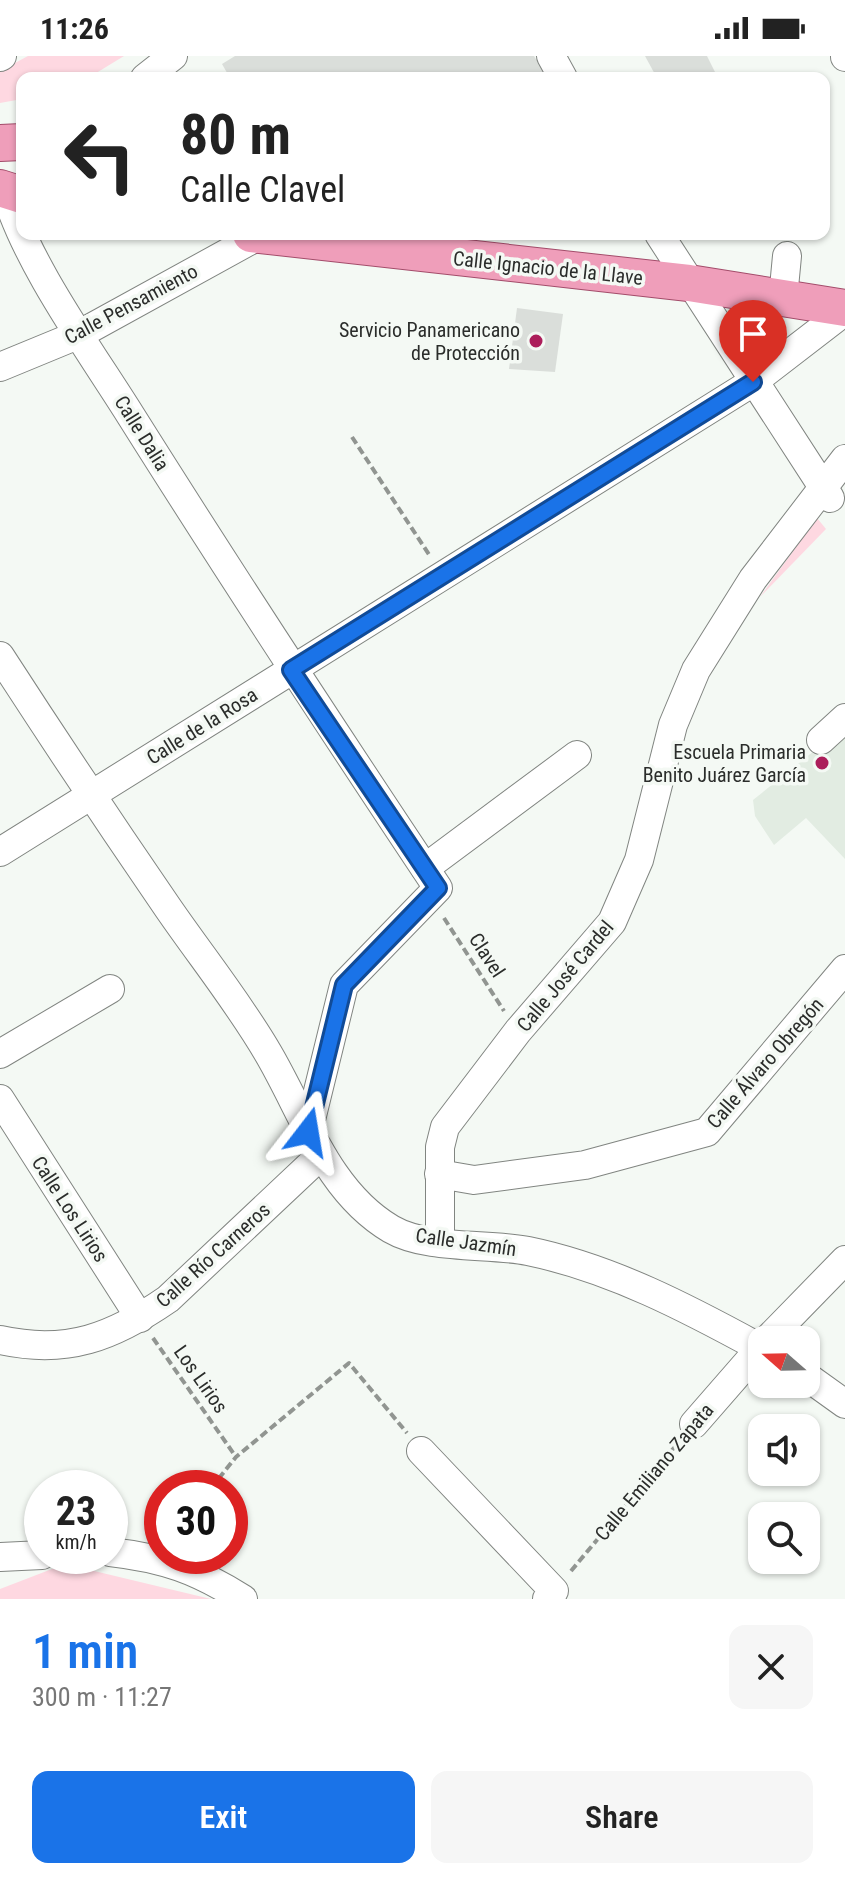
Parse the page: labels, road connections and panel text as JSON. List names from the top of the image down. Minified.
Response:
{"streets":{"main road":["Calle Ignacio de la Llave"],"street":["Calle Pensamiento","Calle Dalia","Calle de la Rosa","Calle José Cardel","Calle Álvaro Obregón","Calle Los Lirios","Calle Jazmín","Calle Río Carneros","Calle Emiliano Zapata"],"path":["Clavel","Los Lirios"]},"crossings":[["Calle Ignacio de la Llave","Calle de la Rosa"],["Calle Pensamiento","Calle Dalia"],["Calle Dalia","Calle de la Rosa"],["Calle Dalia","Clavel"],["Calle de la Rosa","Calle Jazmín"],["Clavel","Calle José Cardel"],["Calle José Cardel","Calle Álvaro Obregón"],["Calle José Cardel","Calle Jazmín"],["Calle Los Lirios","Calle Río Carneros"],["Calle Los Lirios","Los Lirios"],["Calle Jazmín","Calle Río Carneros"],["Calle Río Carneros","Los Lirios"]],"places":["Servicio Panamericano de Protección","Escuela Primaria Benito Juárez García"],"north":"left","page":{"status":"11:26","turn":["80 m","Calle Clavel"],"speed":"23 km/h","limit":"30","heading":["1 min","300 m · 11:27"],"buttons":["Exit","Share"]}}
